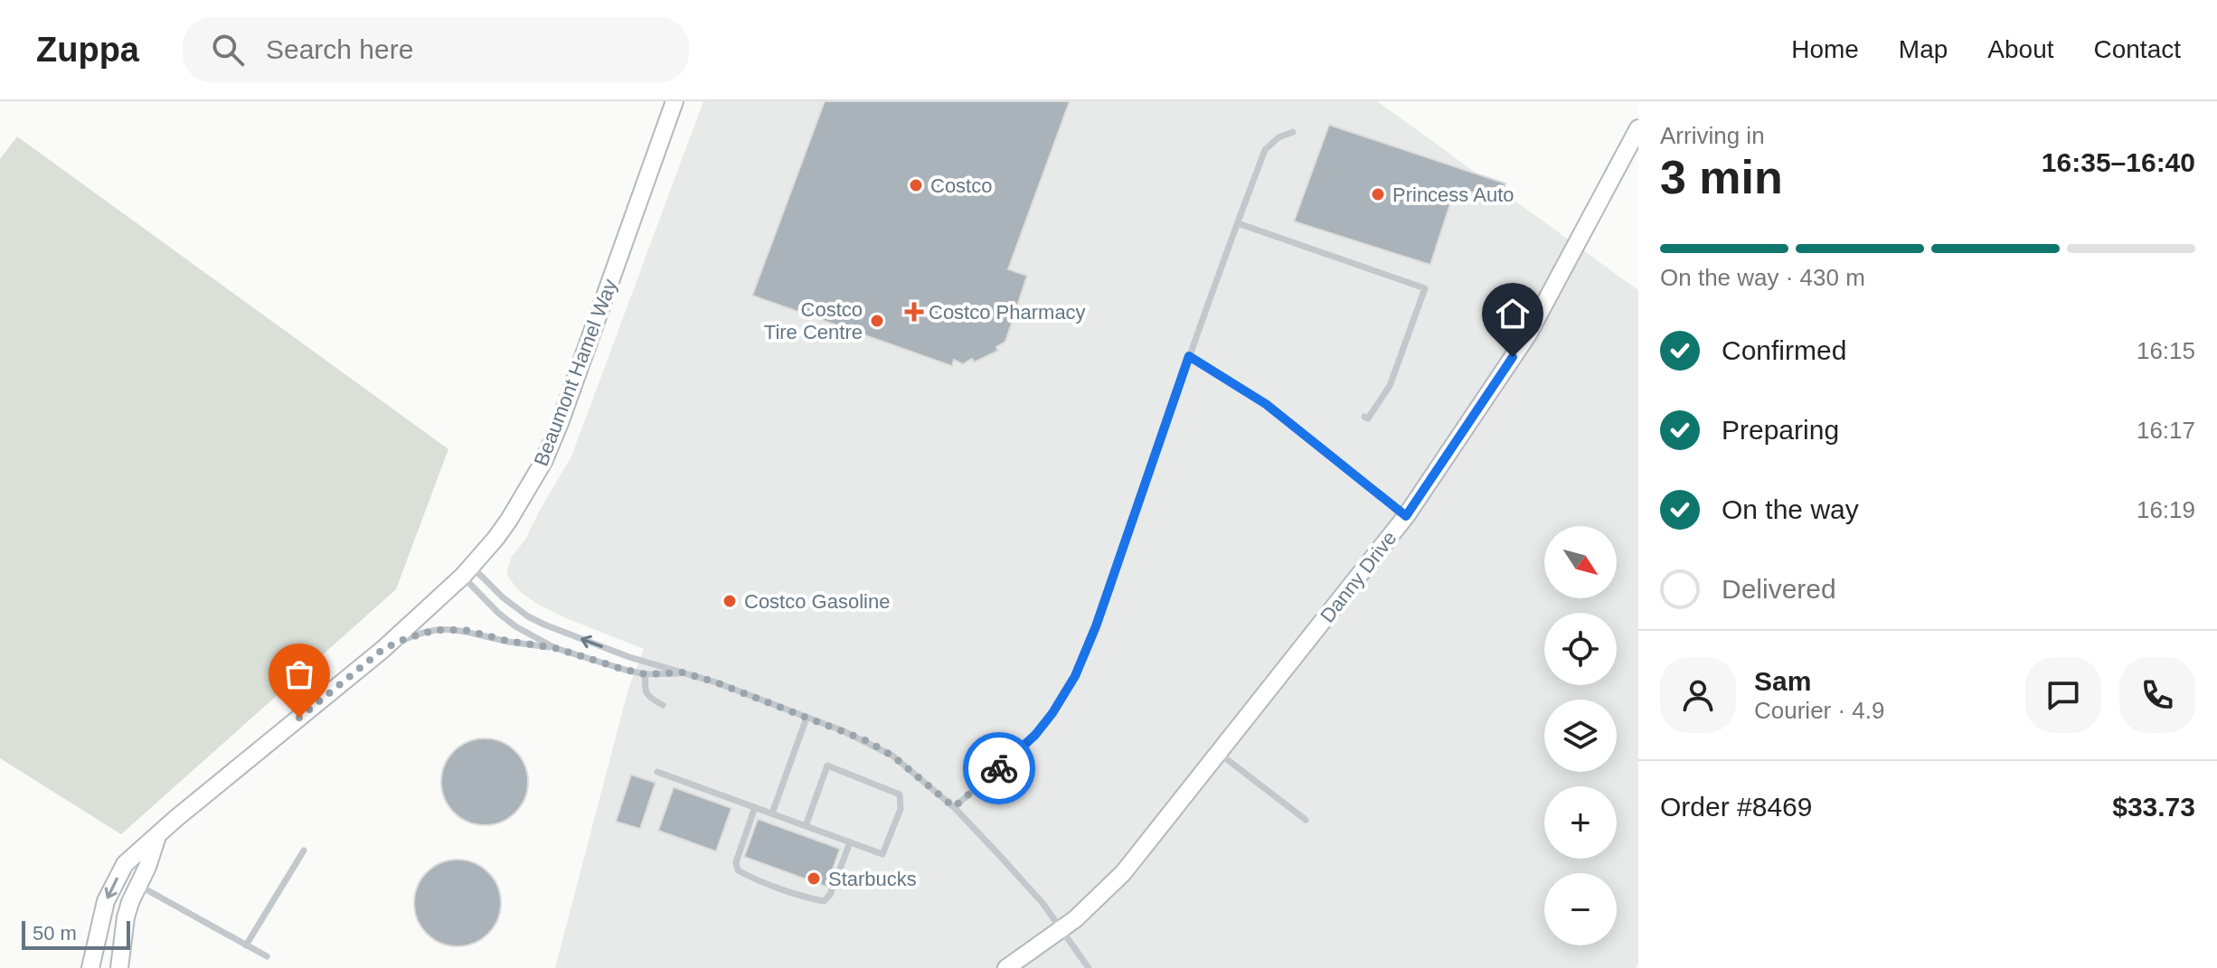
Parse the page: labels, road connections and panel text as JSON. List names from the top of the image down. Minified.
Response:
{"streets":{"main road":["Beaumont Hamel Way","Danny Drive"]},"places":{"other":["Costco","Princess Auto","Costco Tire Centre","Costco Gasoline","Starbucks"],"health":["Costco Pharmacy"]},"scale_bar":"50 m","north":"bottom right","page":{"header":"Zuppa","search":"Search here","nav":["Home","Map","About","Contact"],"heading":["3 min","Arriving in","16:35–16:40"],"panel":["Sam","Courier · 4.9","Order #8469","$33.73"],"bar":"On the way · 430 m","list":[["Confirmed","16:15"],["Preparing","16:17"],["On the way","16:19"],"Delivered"],"map_buttons":["+","−"],"scale":"50 m"}}
